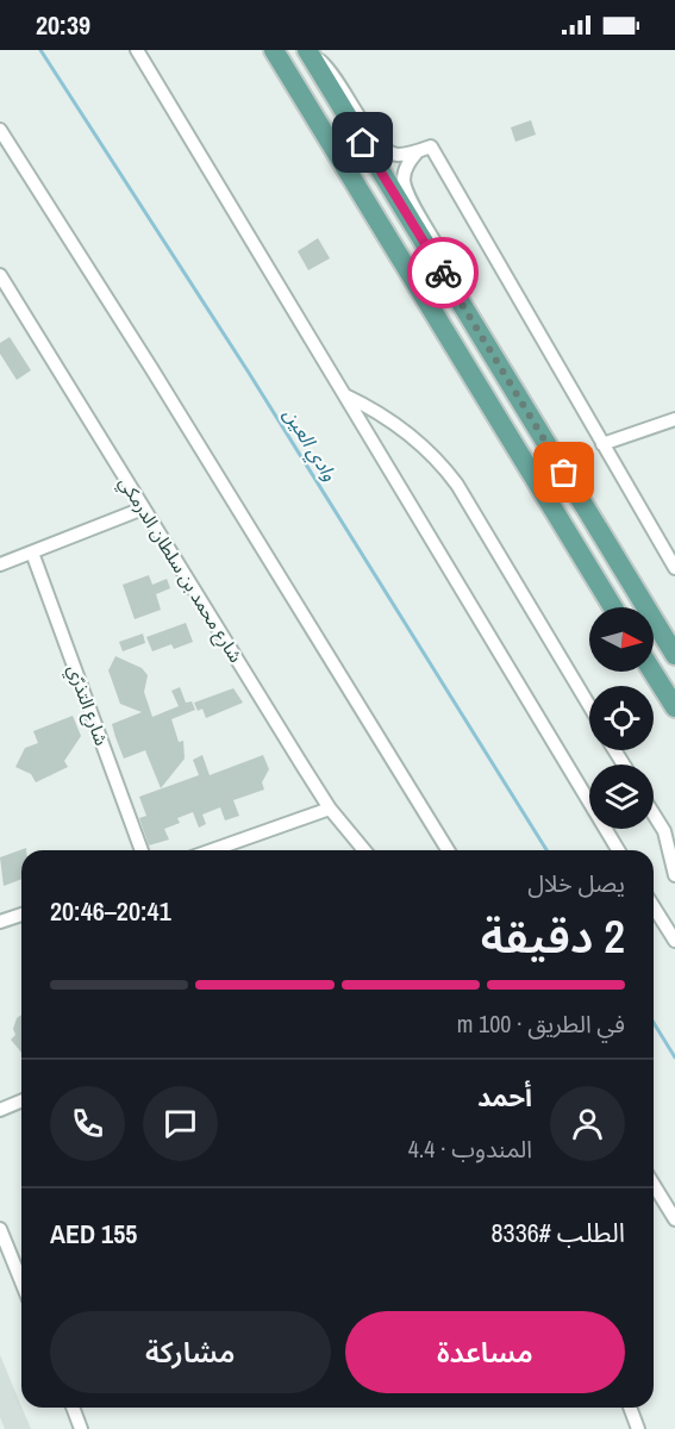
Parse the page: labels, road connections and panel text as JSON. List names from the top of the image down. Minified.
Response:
{"streets":{"street":["شارع محمد بن سلطان الدرمكي","شارع التذرّي"]},"water":["وادي العين"],"north":"right","page":{"status":"20:39","heading":["2 دقيقة","يصل خلال","20:41–20:46"],"panel":["أحمد","المندوب · 4.4","الطلب #8336","AED 155"],"bar":"في الطريق · 100 m","buttons":["مساعدة","مشاركة"]}}
